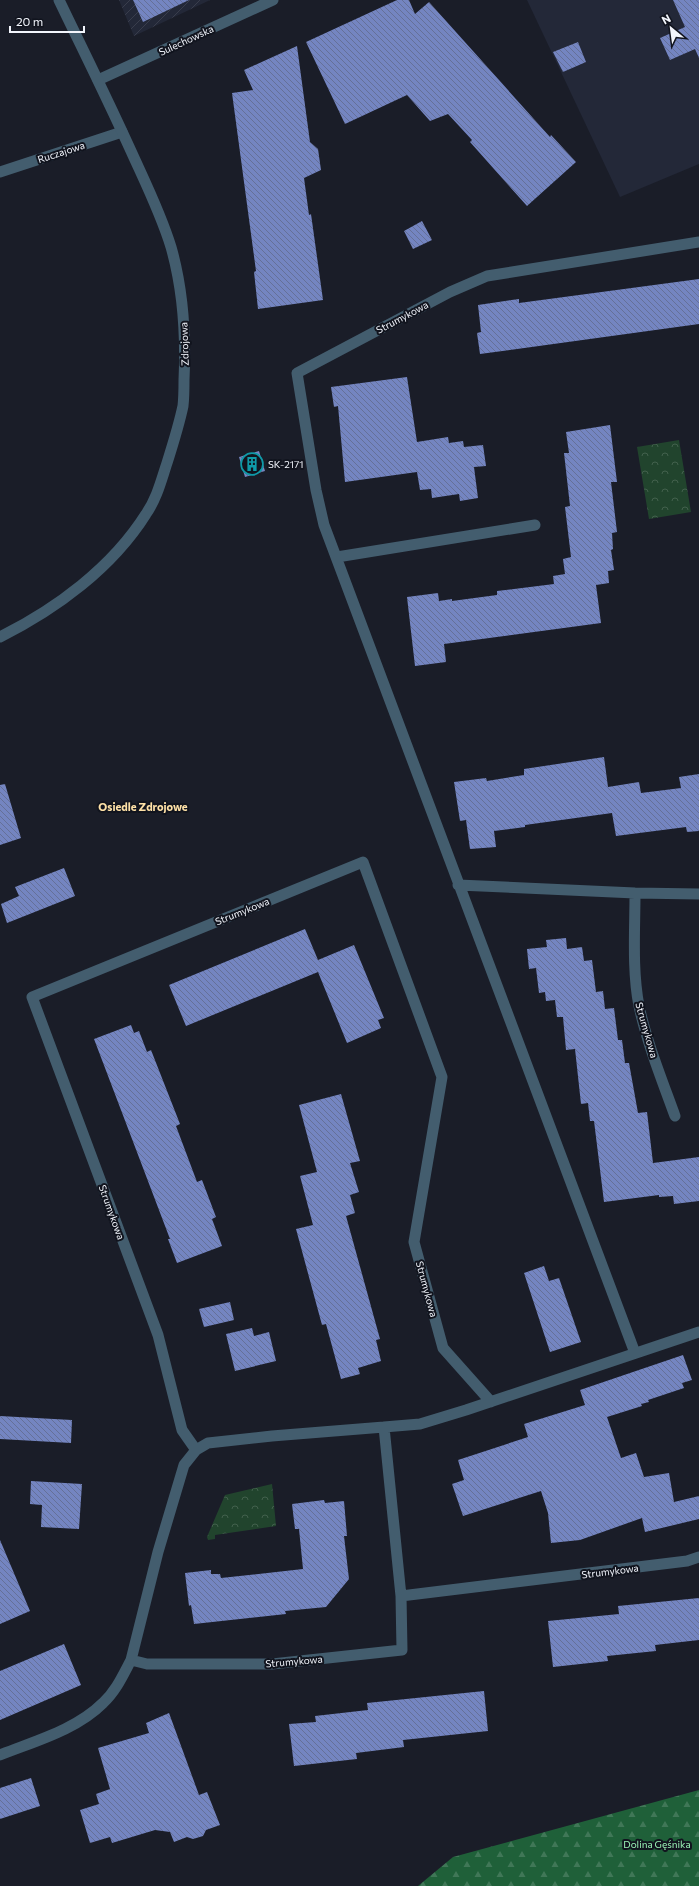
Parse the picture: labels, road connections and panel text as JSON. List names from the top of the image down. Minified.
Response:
{"streets":{"street":["Sulechowska","Ruczajowa","Strumykowa","Zdrojowa"]},"crossings":[["Sulechowska","Zdrojowa"],["Ruczajowa","Zdrojowa"]],"districts":["Osiedle Zdrojowe"],"parks":["Dolina Gęśnika"],"places":{"building":["SK-2171"]},"scale_bar":"20 m","north":"top left"}
